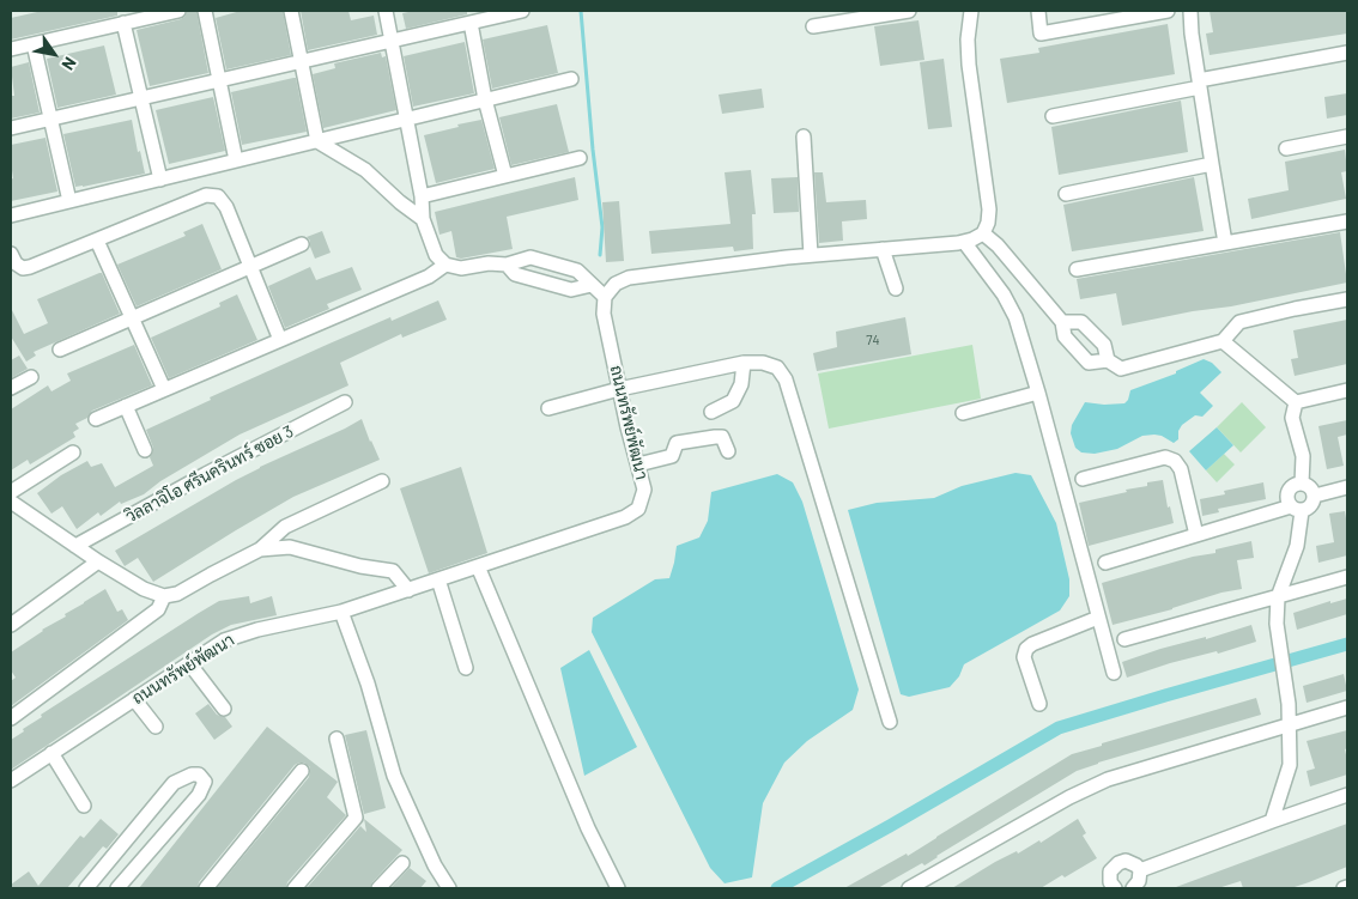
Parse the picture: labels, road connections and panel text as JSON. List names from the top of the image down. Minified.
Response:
{"streets":{"street":["ถนนทรัพย์พัฒนา","วิลลาจิโอ ศรีนครินทร์ ซอย 3"]},"house_numbers":["74"],"north":"bottom right"}
